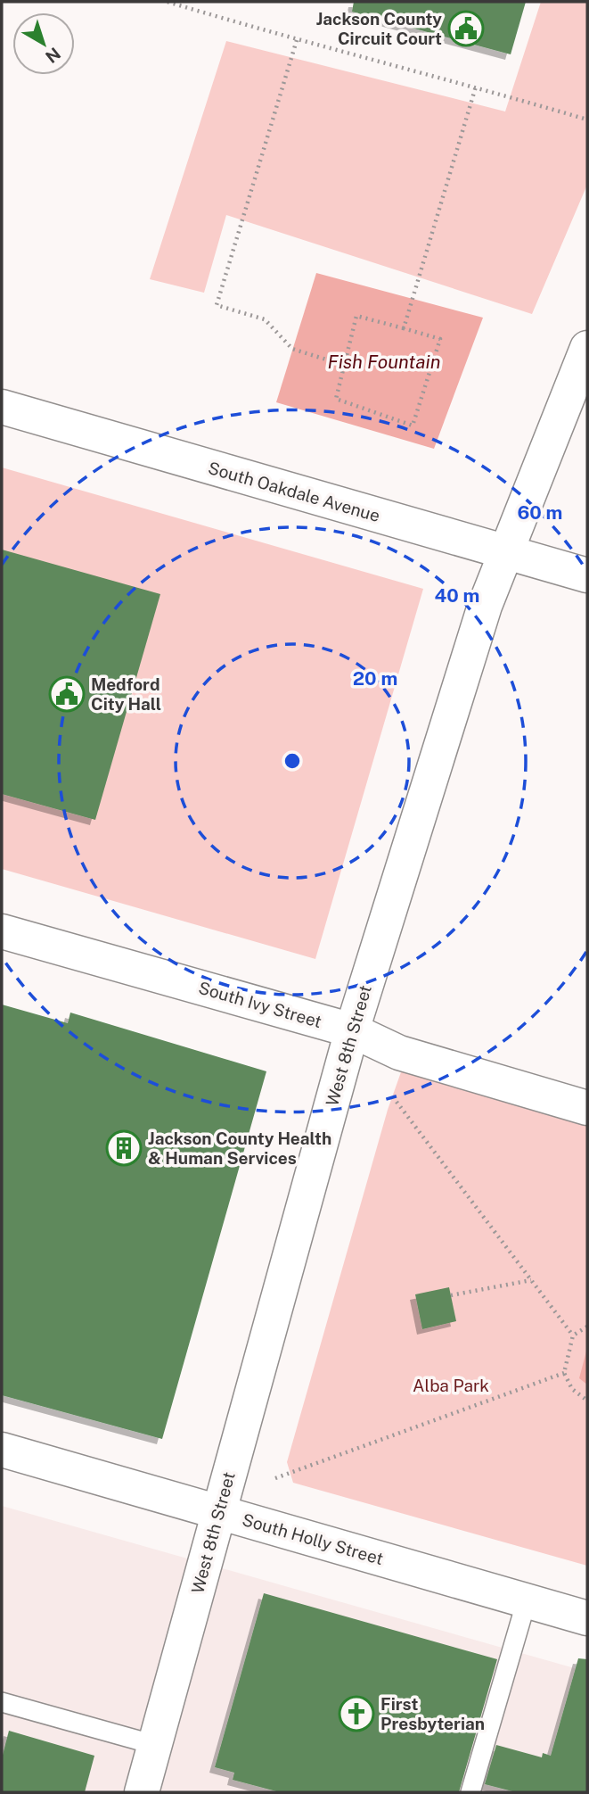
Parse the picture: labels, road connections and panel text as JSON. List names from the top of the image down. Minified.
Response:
{"streets":{"street":["South Oakdale Avenue","South Ivy Street","West 8th Street","South Holly Street"]},"crossings":[["South Oakdale Avenue","West 8th Street"],["South Ivy Street","West 8th Street"],["West 8th Street","South Holly Street"]],"water":["Fish Fountain"],"parks":["Alba Park"],"places":{"public building":["Jackson County Circuit Court","Medford City Hall"],"building":["Jackson County Health & Human Services"],"church":["First Presbyterian"]},"north":"bottom right","rings":["60 m","40 m","20 m"]}
